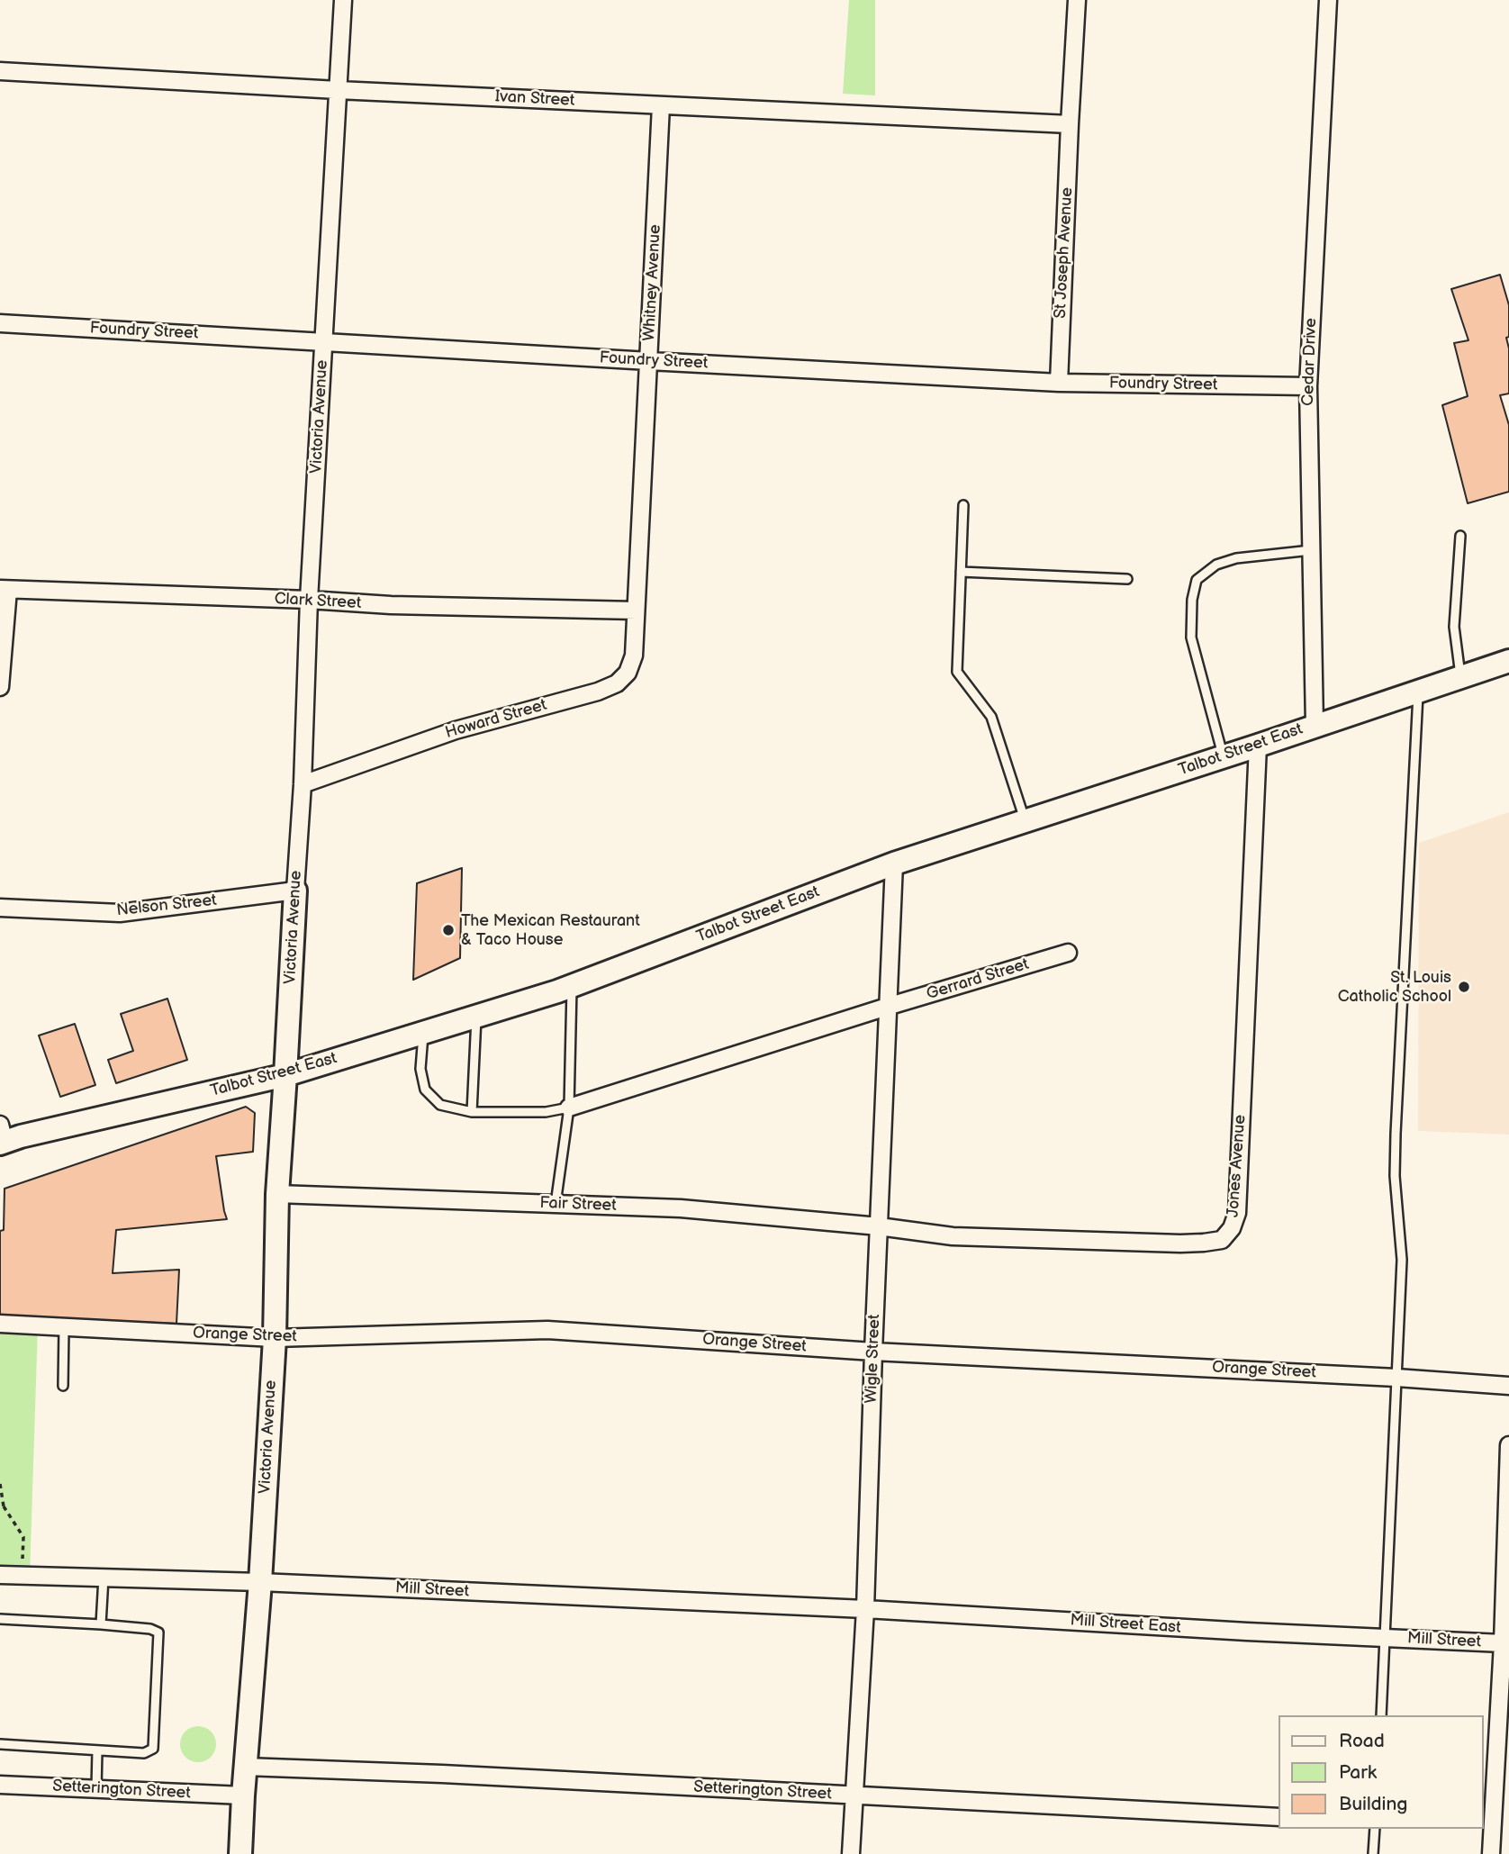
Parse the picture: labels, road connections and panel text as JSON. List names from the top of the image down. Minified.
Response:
{"streets":{"main road":["Victoria Avenue","Talbot Street East"],"street":["Ivan Street","St Joseph Avenue","Whitney Avenue","Foundry Street","Cedar Drive","Clark Street","Howard Street","Nelson Street","Gerrard Street","Jones Avenue","Fair Street","Orange Street","Wigle Street","Mill Street","Mill Street East","Setterington Street"]},"crossings":[["Ivan Street","St Joseph Avenue"],["Ivan Street","Whitney Avenue"],["Ivan Street","Victoria Avenue"],["St Joseph Avenue","Foundry Street"],["Whitney Avenue","Foundry Street"],["Whitney Avenue","Clark Street"],["Whitney Avenue","Howard Street"],["Foundry Street","Cedar Drive"],["Foundry Street","Victoria Avenue"],["Cedar Drive","Talbot Street East"],["Victoria Avenue","Clark Street"],["Victoria Avenue","Howard Street"],["Victoria Avenue","Talbot Street East"],["Victoria Avenue","Nelson Street"],["Victoria Avenue","Fair Street"],["Victoria Avenue","Orange Street"],["Victoria Avenue","Mill Street"],["Victoria Avenue","Setterington Street"],["Clark Street","Howard Street"],["Talbot Street East","Jones Avenue"],["Talbot Street East","Wigle Street"],["Gerrard Street","Wigle Street"],["Jones Avenue","Fair Street"],["Jones Avenue","Wigle Street"],["Fair Street","Wigle Street"],["Orange Street","Wigle Street"],["Wigle Street","Mill Street"],["Wigle Street","Mill Street East"],["Wigle Street","Setterington Street"],["Mill Street","Mill Street East"]],"places":["The Mexican Restaurant & Taco House","St. Louis Catholic School"],"legend":["Road","Park","Building"]}
